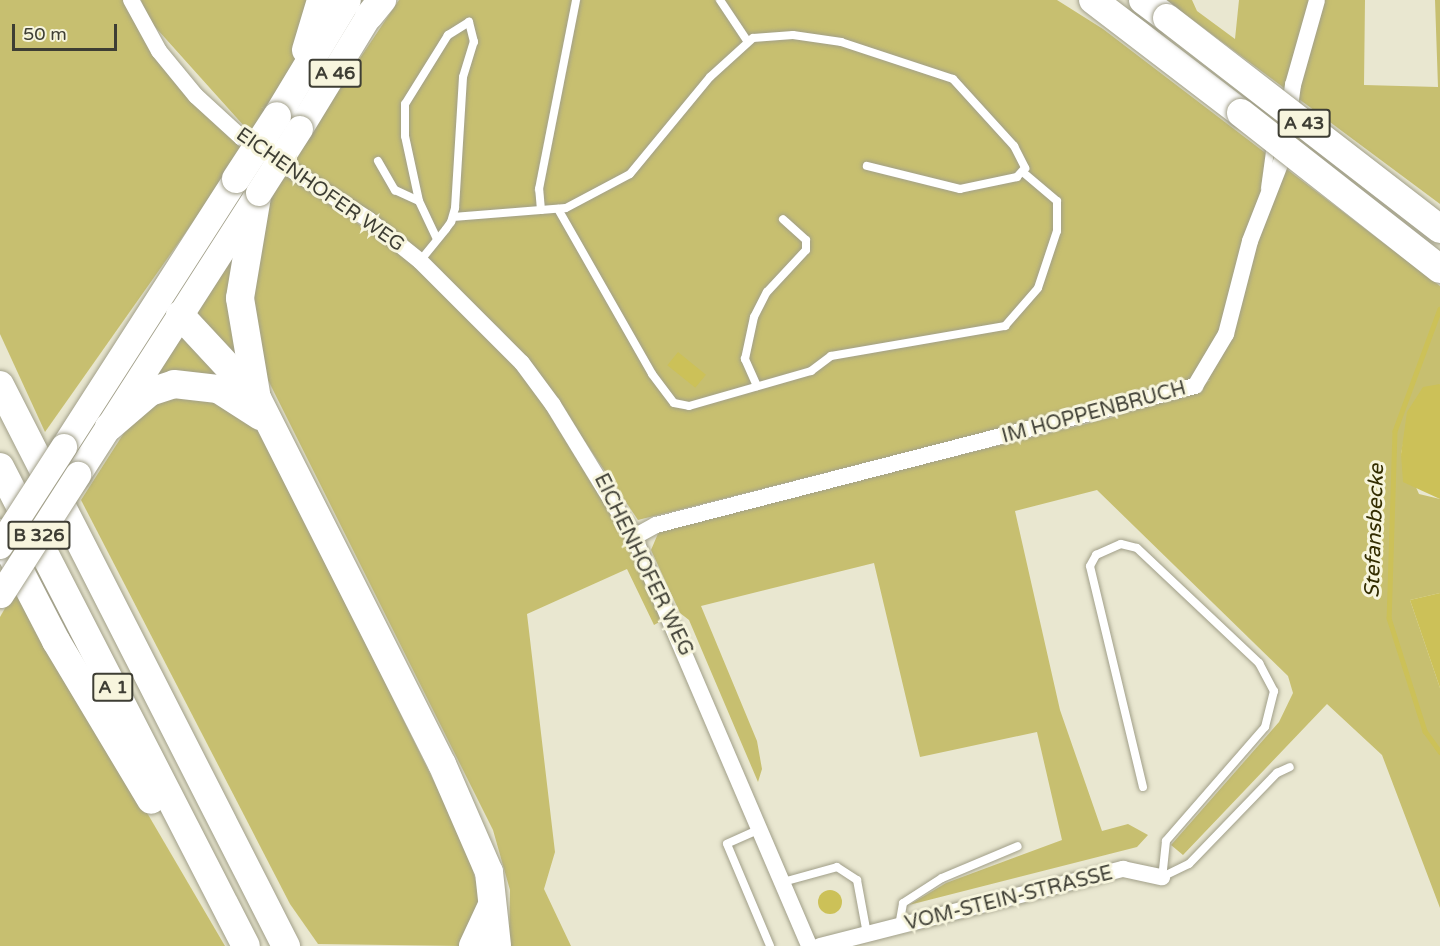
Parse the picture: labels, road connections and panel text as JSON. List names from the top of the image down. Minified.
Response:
{"streets":{"highway":["A 46","A 43","A 1"],"main road":["B 326"],"street":["EICHENHOFER WEG","IM HOPPENBRUCH","VOM-STEIN-STRASSE"]},"crossings":[["A 46","B 326"],["EICHENHOFER WEG","IM HOPPENBRUCH"]],"water":["Stefansbecke"],"scale_bar":"50 m"}
